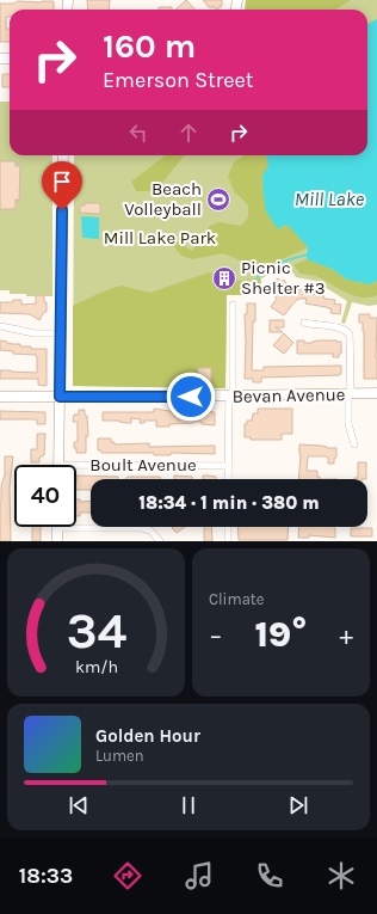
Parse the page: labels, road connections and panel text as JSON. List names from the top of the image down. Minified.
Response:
{"streets":{"street":["Bevan Avenue","Boult Avenue"]},"water":["Mill Lake"],"parks":["Mill Lake Park"],"places":{"sports":["Beach Volleyball"],"building":["Picnic Shelter #3"]},"page":{"turn":["160 m","Emerson Street"],"limit":"40","trip":"18:34 · 1 min · 380 m","tile":"Climate","heat":["−","19°","+"],"song":["Golden Hour","Lumen"],"tabs":"18:33","gauge":["34","km/h"]}}
